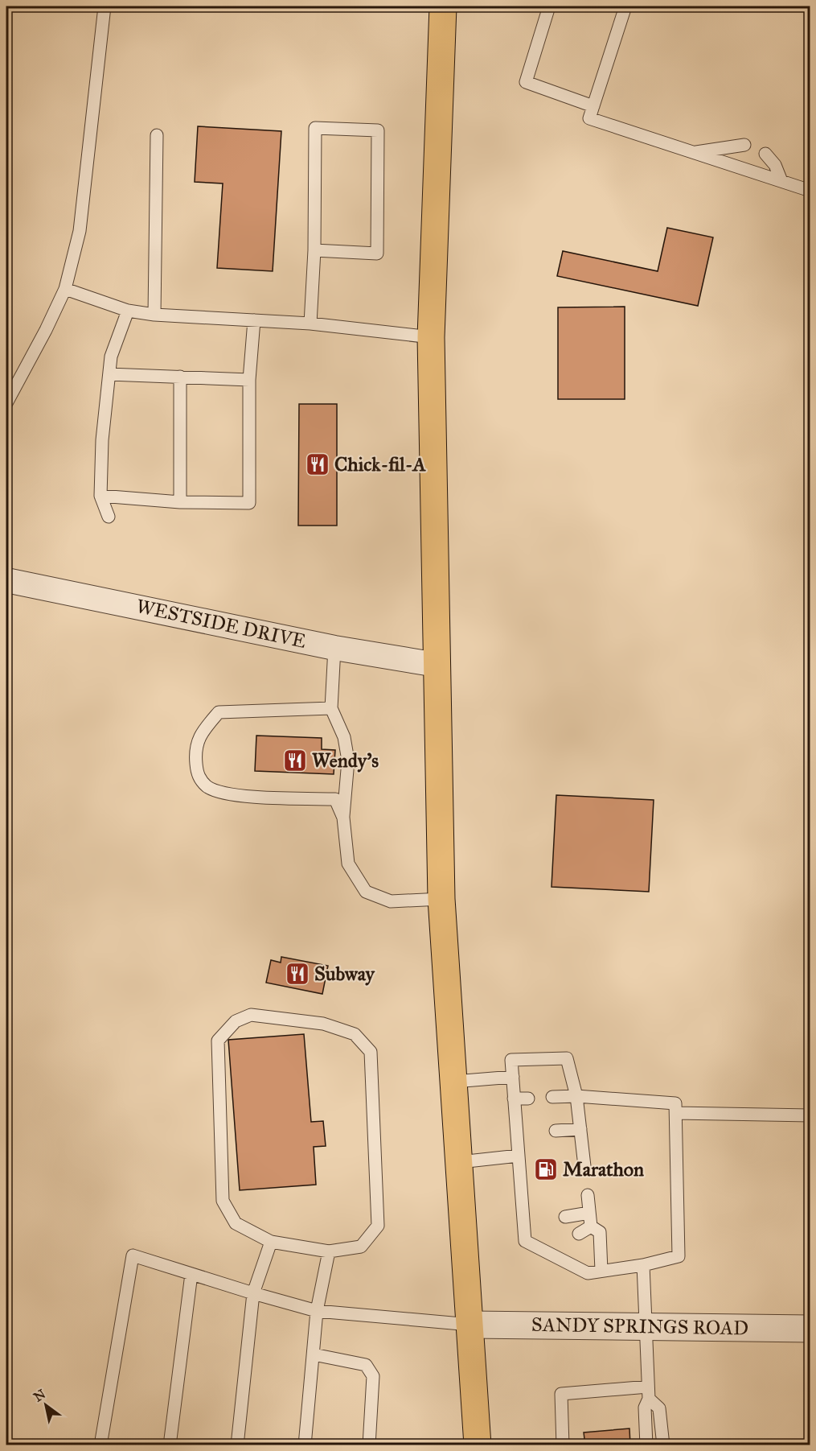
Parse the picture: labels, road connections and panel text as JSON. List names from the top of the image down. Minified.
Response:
{"streets":{"street":["WESTSIDE DRIVE","SANDY SPRINGS ROAD"]},"places":{"restaurant":["Chick-fil-A","Wendy's","Subway"],"fuel station":["Marathon"]},"north":"top left"}
